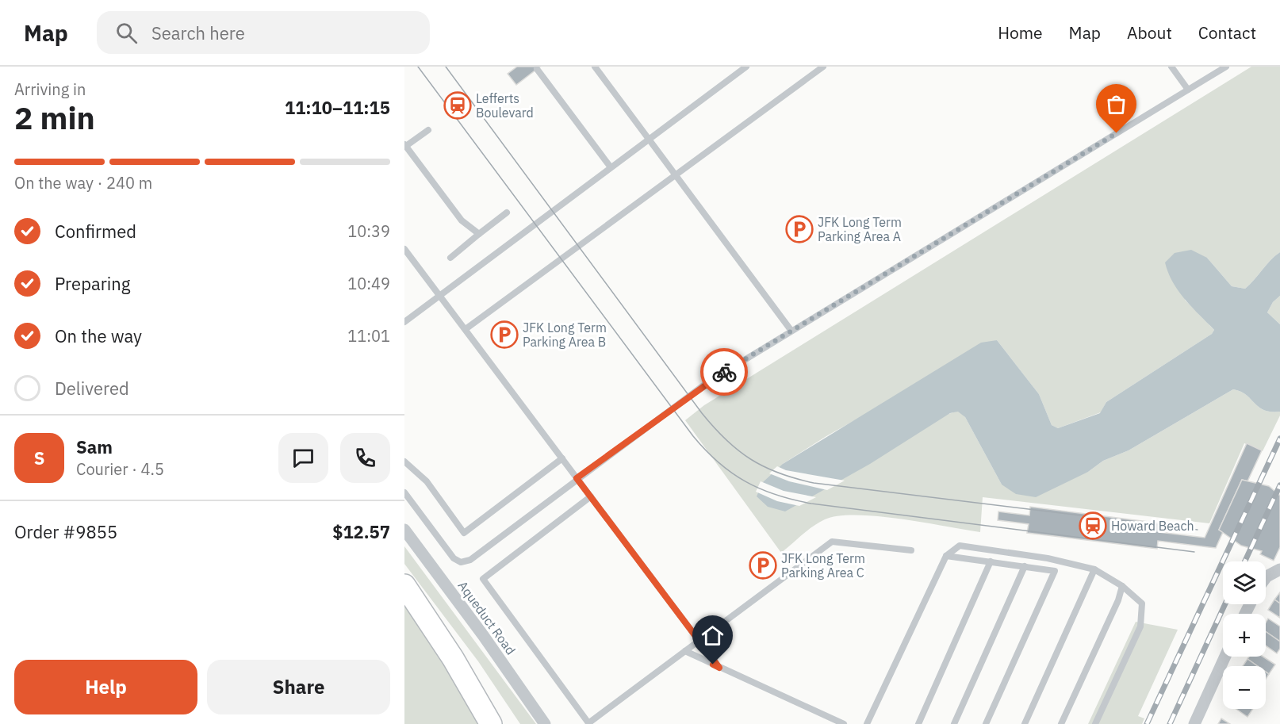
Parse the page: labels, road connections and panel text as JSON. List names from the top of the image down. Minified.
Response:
{"streets":{"street":["Aqueduct Road"]},"places":{"station":["Lefferts Boulevard","Howard Beach"],"parking":["JFK Long Term Parking Area A","JFK Long Term Parking Area B","JFK Long Term Parking Area C"]},"page":{"header":"Map","search":"Search here","nav":["Home","Map","About","Contact"],"heading":["2 min","Arriving in","11:10–11:15"],"panel":["Sam","Courier · 4.5","Order #9855","$12.57"],"bar":"On the way · 240 m","list":[["Confirmed","10:39"],["Preparing","10:49"],["On the way","11:01"],"Delivered"],"round":"S","map_buttons":["+","−"],"buttons":["Help","Share"]}}
